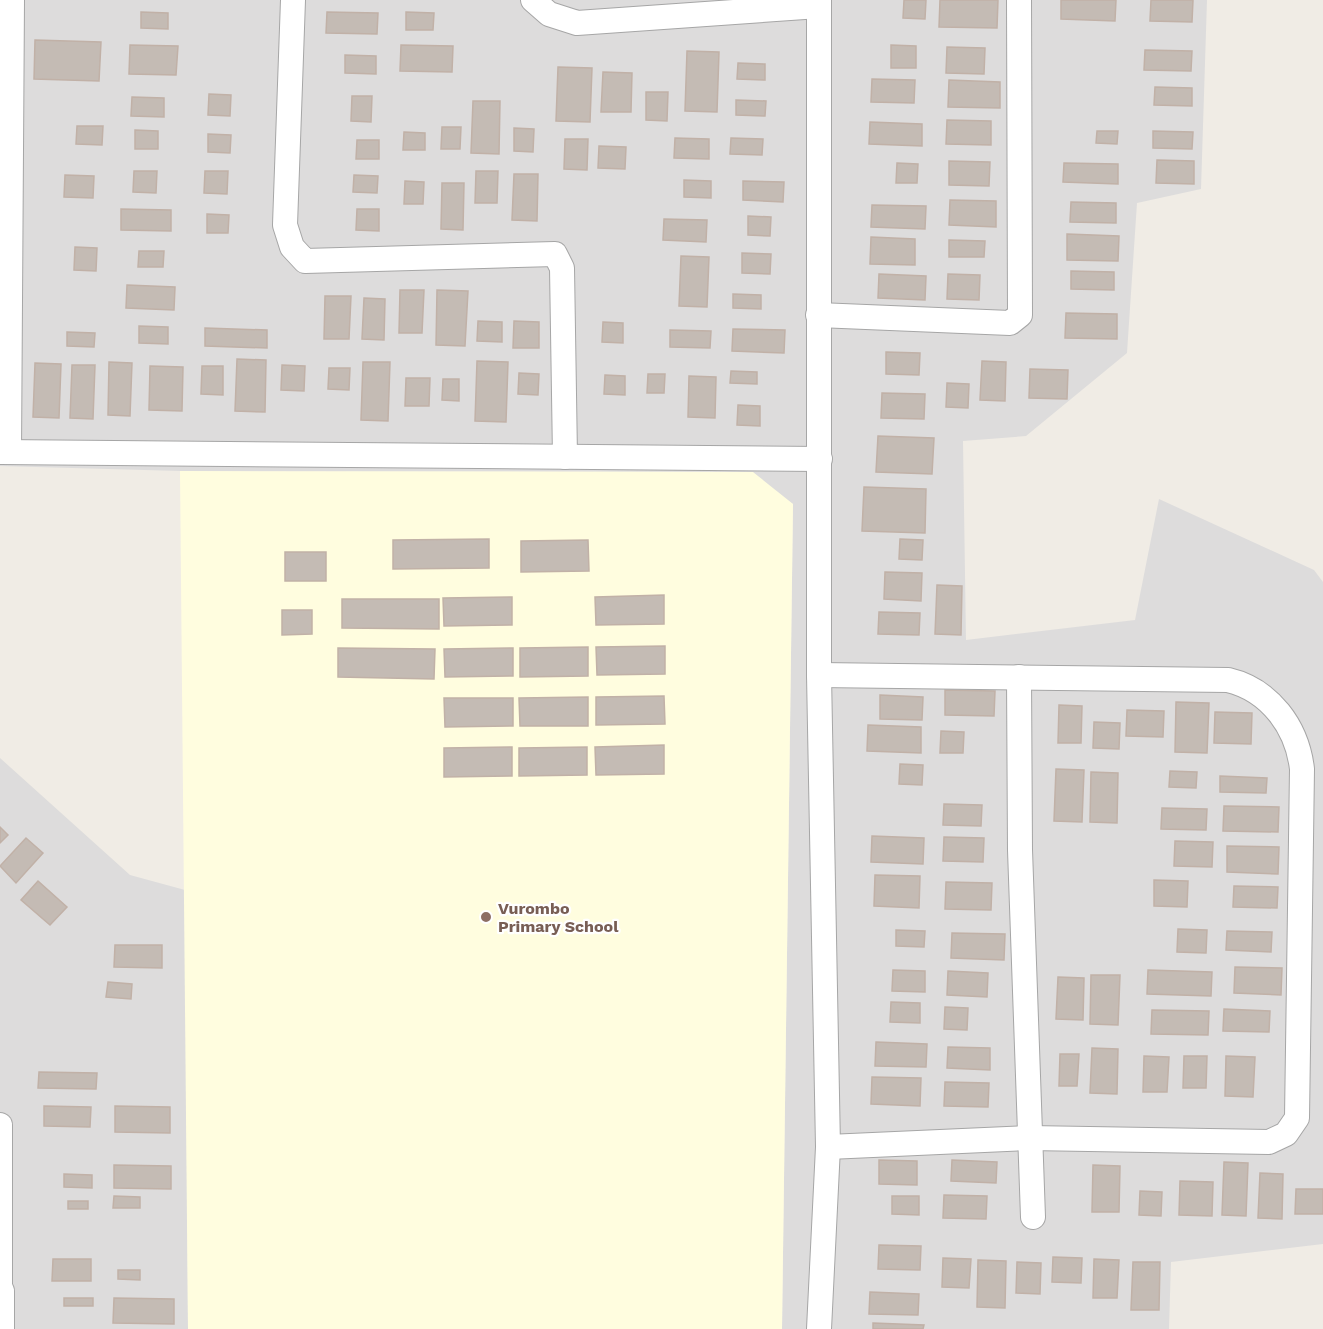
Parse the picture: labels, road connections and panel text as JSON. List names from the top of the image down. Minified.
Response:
{"places":["Vurombo Primary School"]}
